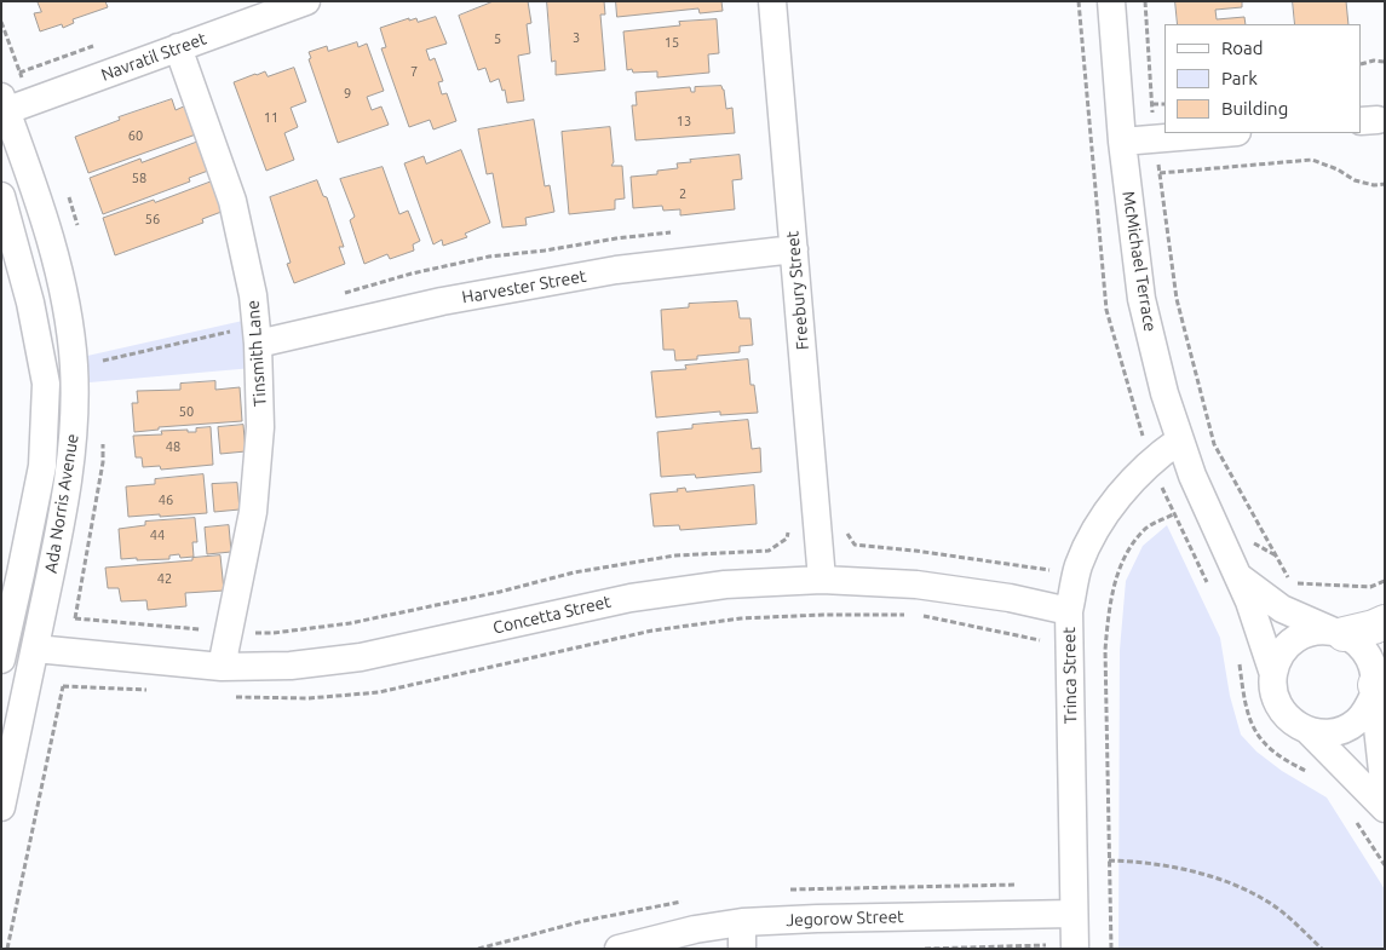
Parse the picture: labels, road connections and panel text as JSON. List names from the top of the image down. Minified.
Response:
{"streets":{"street":["Navratil Street","McMichael Terrace","Harvester Street","Freebury Street","Tinsmith Lane","Ada Norris Avenue","Concetta Street","Trinca Street","Jegorow Street"]},"crossings":[["Navratil Street","Tinsmith Lane"],["Navratil Street","Ada Norris Avenue"],["McMichael Terrace","Trinca Street"],["Harvester Street","Freebury Street"],["Harvester Street","Tinsmith Lane"],["Freebury Street","Concetta Street"],["Tinsmith Lane","Concetta Street"],["Ada Norris Avenue","Concetta Street"],["Concetta Street","Trinca Street"],["Trinca Street","Jegorow Street"]],"house_numbers":["3","5","15","7","9","11","13","60","58","2","56","50","48","46","44","42"],"legend":["Road","Park","Building"]}
